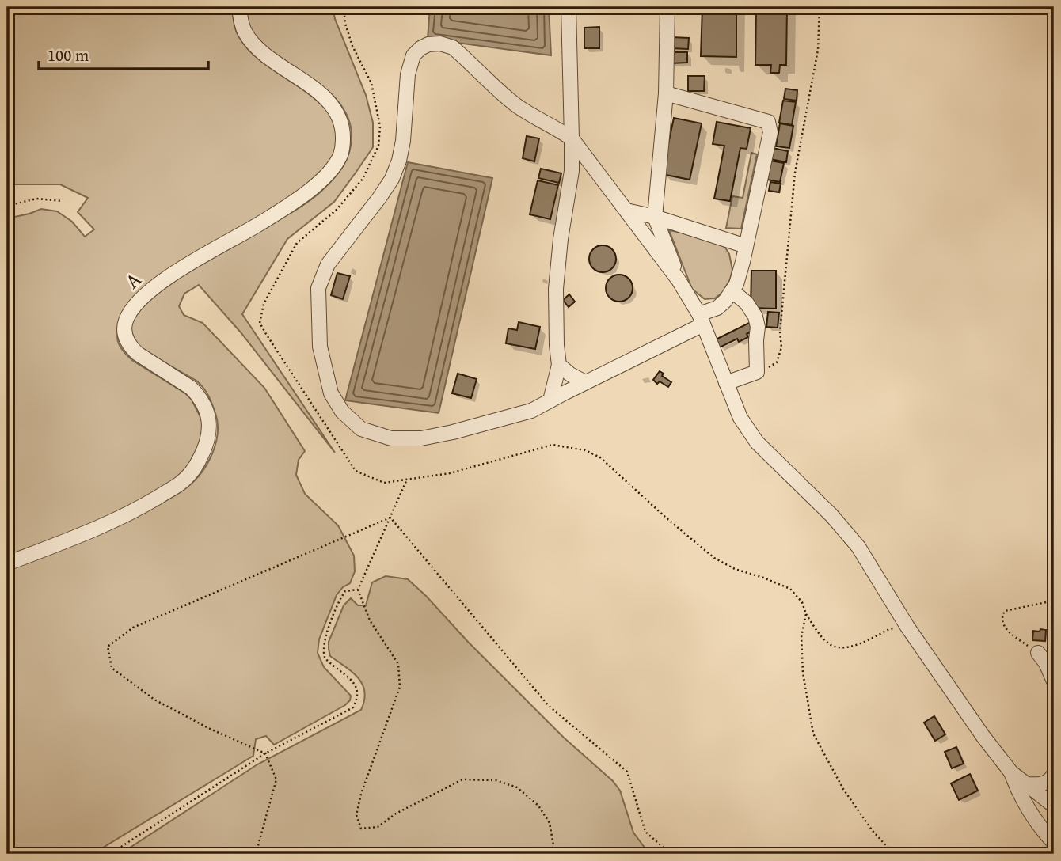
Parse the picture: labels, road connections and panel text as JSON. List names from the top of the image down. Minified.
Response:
{"streets":{"street":["A"]},"scale_bar":"100 m"}
